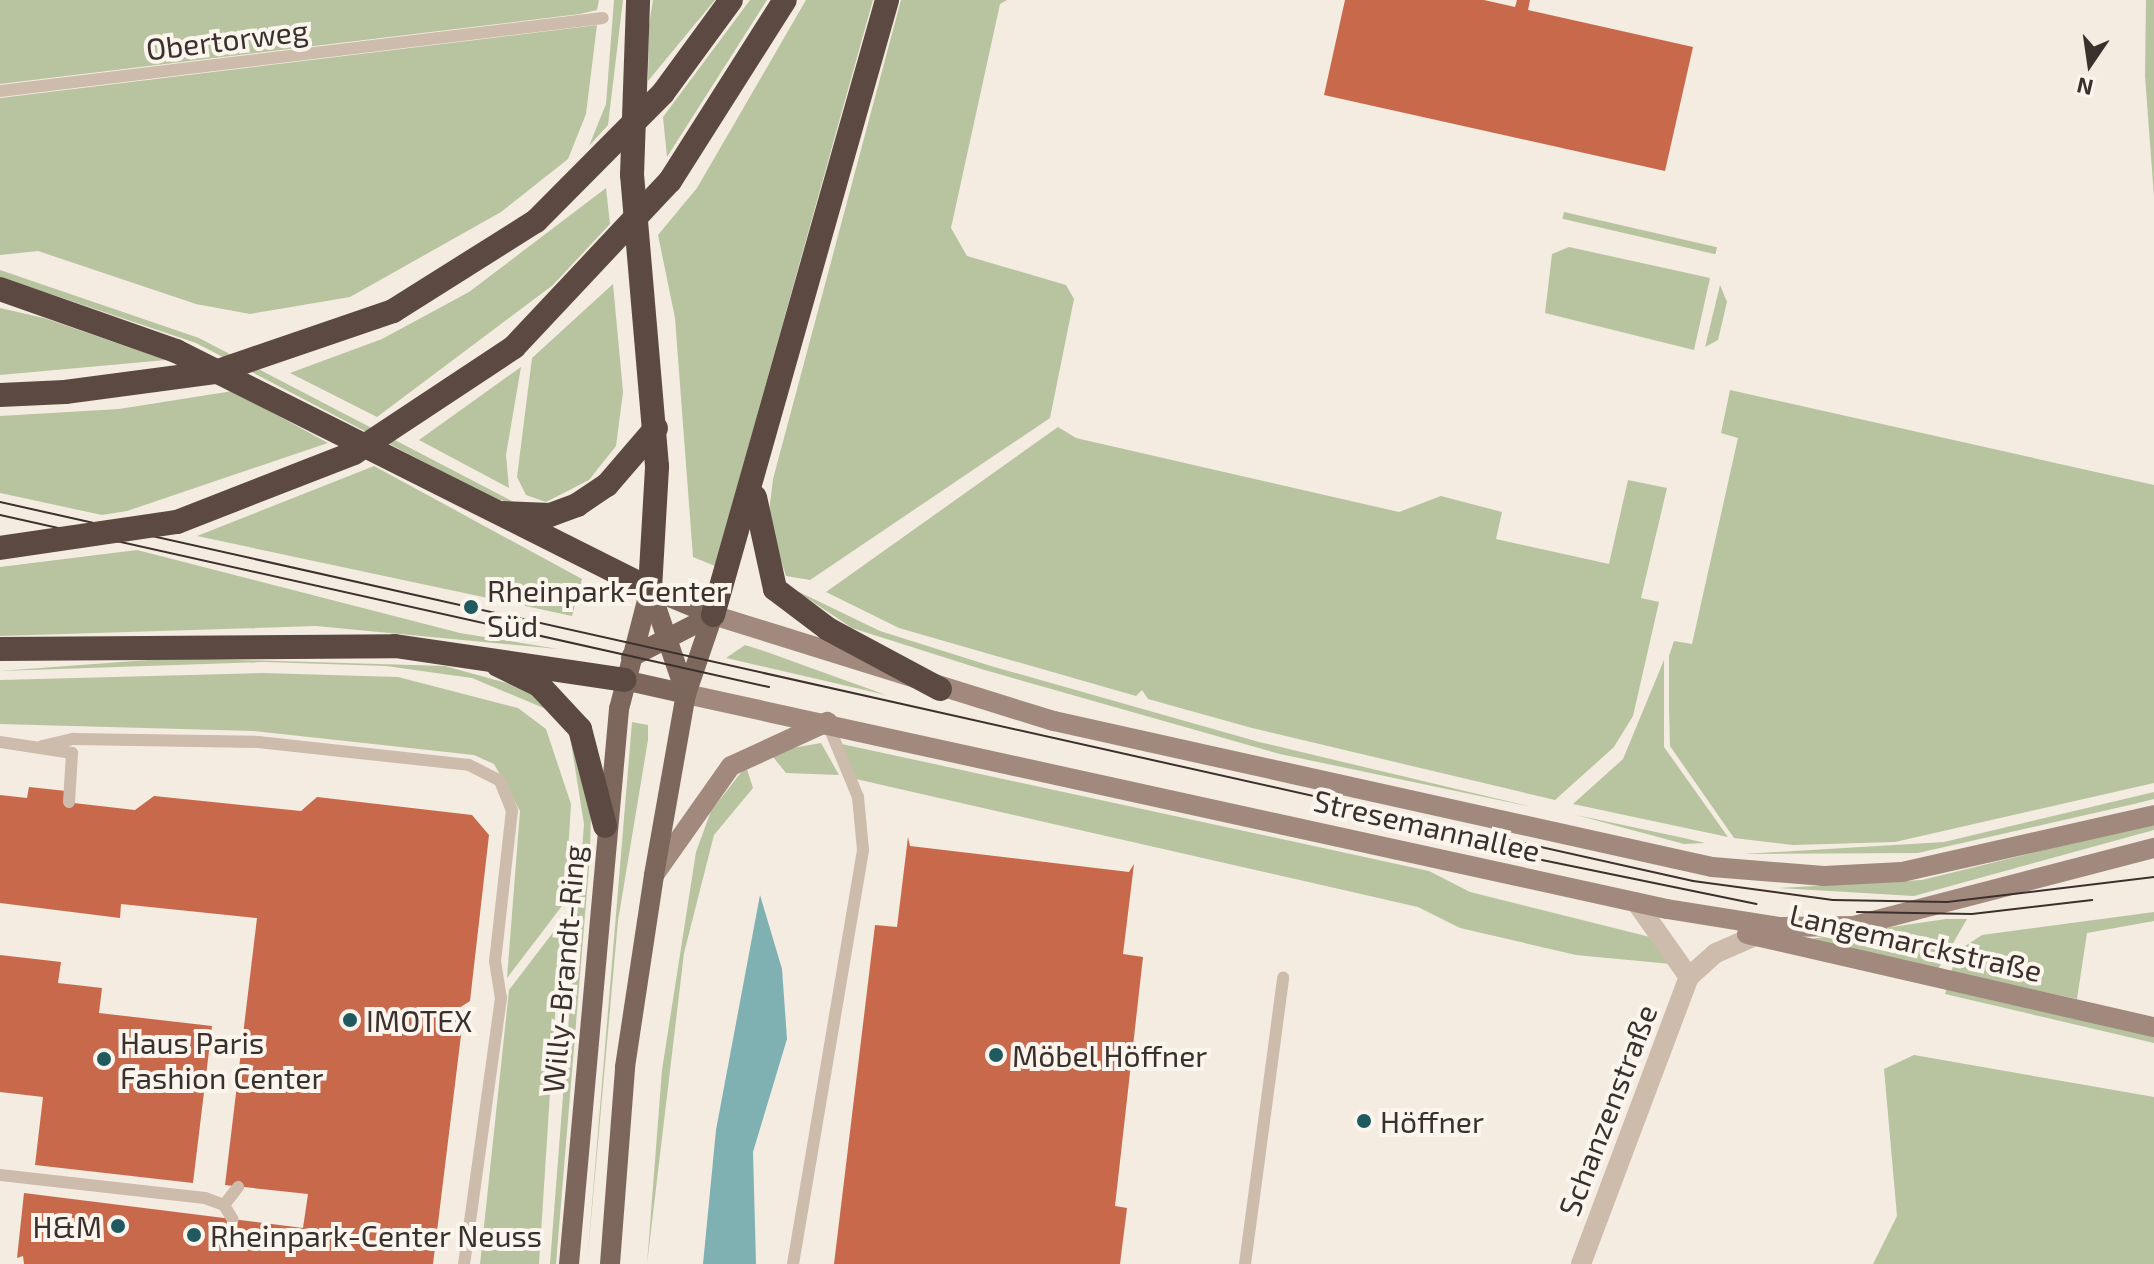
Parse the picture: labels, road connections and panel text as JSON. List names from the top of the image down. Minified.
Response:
{"streets":{"main road":["Stresemannallee","Langemarckstraße","Willy-Brandt-Ring"],"street":["Schanzenstraße"],"lane":["Obertorweg"]},"crossings":[["Stresemannallee","Langemarckstraße"],["Stresemannallee","Willy-Brandt-Ring"],["Stresemannallee","Schanzenstraße"],["Langemarckstraße","Schanzenstraße"]],"places":["Rheinpark-Center Süd","IMOTEX","Möbel Höffner","Haus Paris Fashion Center","Höffner","H&M","Rheinpark-Center Neuss"],"north":"bottom"}
